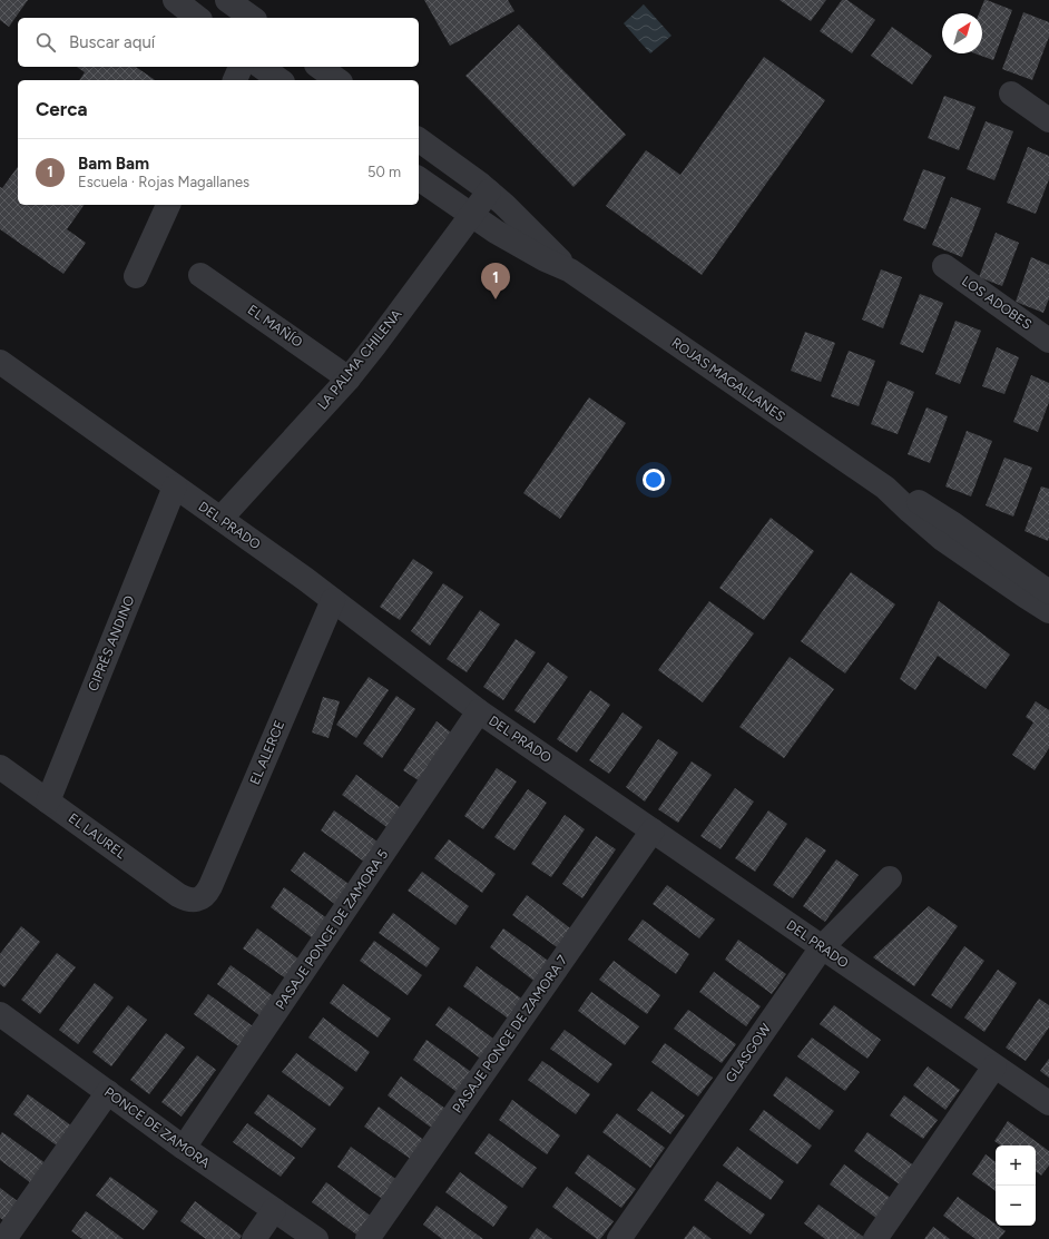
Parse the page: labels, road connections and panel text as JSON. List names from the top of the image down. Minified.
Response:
{"streets":{"street":["LOS ADOBES","EL MAÑÍO","LA PALMA CHILENA","ROJAS MAGALLANES","DEL PRADO","CIPRÉS ANDINO","EL ALERCE","EL LAUREL","PASAJE PONCE DE ZAMORA 5","PASAJE PONCE DE ZAMORA 7","GLASGOW","PONCE DE ZAMORA"]},"crossings":[["EL MAÑÍO","LA PALMA CHILENA"],["LA PALMA CHILENA","ROJAS MAGALLANES"],["LA PALMA CHILENA","DEL PRADO"],["DEL PRADO","CIPRÉS ANDINO"],["DEL PRADO","EL ALERCE"],["DEL PRADO","PASAJE PONCE DE ZAMORA 5"],["DEL PRADO","PASAJE PONCE DE ZAMORA 7"],["DEL PRADO","GLASGOW"],["CIPRÉS ANDINO","EL LAUREL"],["EL ALERCE","EL LAUREL"],["PASAJE PONCE DE ZAMORA 5","PONCE DE ZAMORA"]],"north":"top right","page":{"search":"Buscar aquí","heading":"Cerca","list":[{"mark":"1","name":"Bam Bam","note":"Escuela · Rojas Magallanes","value":"50 m"}],"pins":"1","map_buttons":["+","−"]}}
